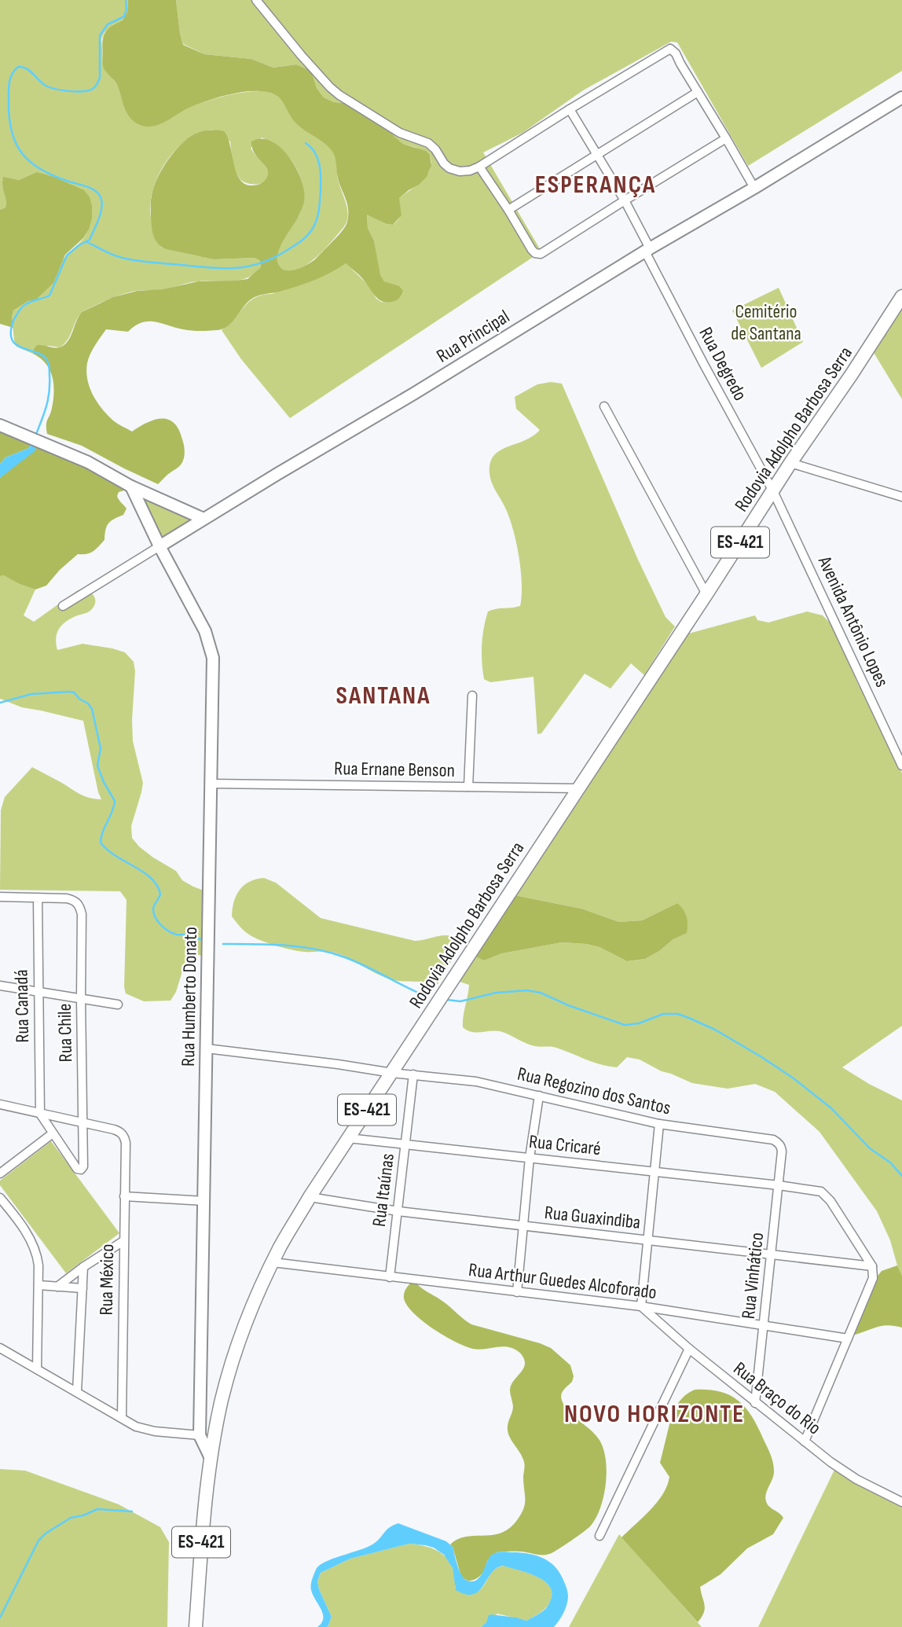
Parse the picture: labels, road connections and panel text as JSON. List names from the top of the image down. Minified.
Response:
{"streets":{"main road":["Rua Principal","Rodovia Adolpho Barbosa Serra","ES-421","Rua Humberto Donato"],"street":["Rua Degredo","Avenida Antônio Lopes","Rua Ernane Benson","Rua Canadá","Rua Chile","Rua Regozino dos Santos","Rua Cricaré","Rua Itaúnas","Rua Guaxindiba","Rua Vinhático","Rua México","Rua Arthur Guedes Alcoforado","Rua Braço do Rio"]},"crossings":[["Rua Principal","Rua Degredo"],["Rua Principal","Rua Humberto Donato"],["Rua Degredo","Rodovia Adolpho Barbosa Serra"],["Rua Degredo","Avenida Antônio Lopes"],["Rodovia Adolpho Barbosa Serra","Avenida Antônio Lopes"],["Rodovia Adolpho Barbosa Serra","Rua Ernane Benson"],["Rodovia Adolpho Barbosa Serra","Rua Humberto Donato"],["Rodovia Adolpho Barbosa Serra","Rua Regozino dos Santos"],["Rodovia Adolpho Barbosa Serra","Rua Cricaré"],["Rodovia Adolpho Barbosa Serra","Rua Guaxindiba"],["Rodovia Adolpho Barbosa Serra","Rua Arthur Guedes Alcoforado"],["Rua Ernane Benson","Rua Humberto Donato"],["Rua Humberto Donato","Rua Regozino dos Santos"],["Rua Canadá","Rua Chile"],["Rua Chile","Rua México"],["Rua Regozino dos Santos","Rua Itaúnas"],["Rua Regozino dos Santos","Rua Vinhático"],["Rua Cricaré","Rua Itaúnas"],["Rua Cricaré","Rua Guaxindiba"],["Rua Cricaré","Rua Vinhático"],["Rua Itaúnas","Rua Guaxindiba"],["Rua Itaúnas","Rua Arthur Guedes Alcoforado"],["Rua Guaxindiba","Rua Vinhático"],["Rua Vinhático","Rua Arthur Guedes Alcoforado"],["Rua Vinhático","Rua Braço do Rio"],["Rua Arthur Guedes Alcoforado","Rua Braço do Rio"]],"districts":["ESPERANÇA","SANTANA","NOVO HORIZONTE"],"parks":["Cemitério de Santana"]}
